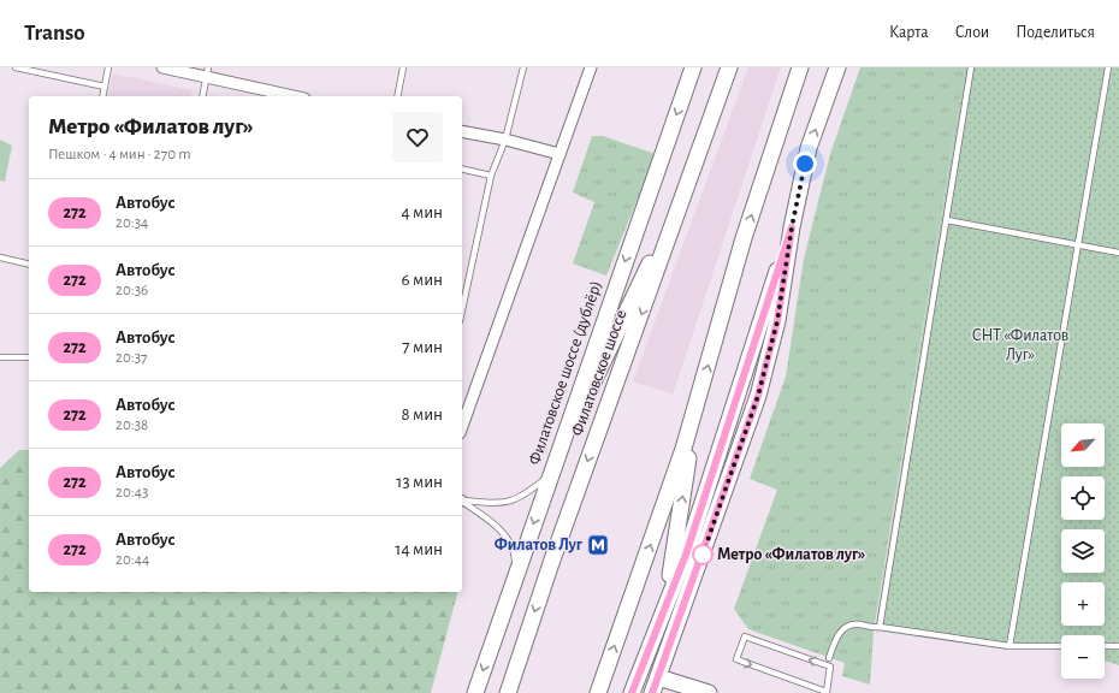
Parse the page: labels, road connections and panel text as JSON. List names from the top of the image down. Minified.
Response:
{"streets":{"street":["Филатовское шоссе (дублёр)","Филатовское шоссе"]},"parks":["СНТ «Филатов Луг»"],"places":{"metro station":["Филатов Луг"],"other":["Метро «Филатов луг»"]},"lines":["bus line 272"],"north":"bottom left","page":{"header":"Transo","nav":["Карта","Слои","Поделиться"],"heading":["Метро «Филатов луг»","Пешком · 4 мин · 270 m"],"list":[{"mark":"272","name":"Автобус","note":"20:34","value":"4 мин"},{"mark":"272","name":"Автобус","note":"20:36","value":"6 мин"},{"mark":"272","name":"Автобус","note":"20:37","value":"7 мин"},{"mark":"272","name":"Автобус","note":"20:38","value":"8 мин"},{"mark":"272","name":"Автобус","note":"20:43","value":"13 мин"},{"mark":"272","name":"Автобус","note":"20:44","value":"14 мин"}],"map_buttons":["+","−"]}}
